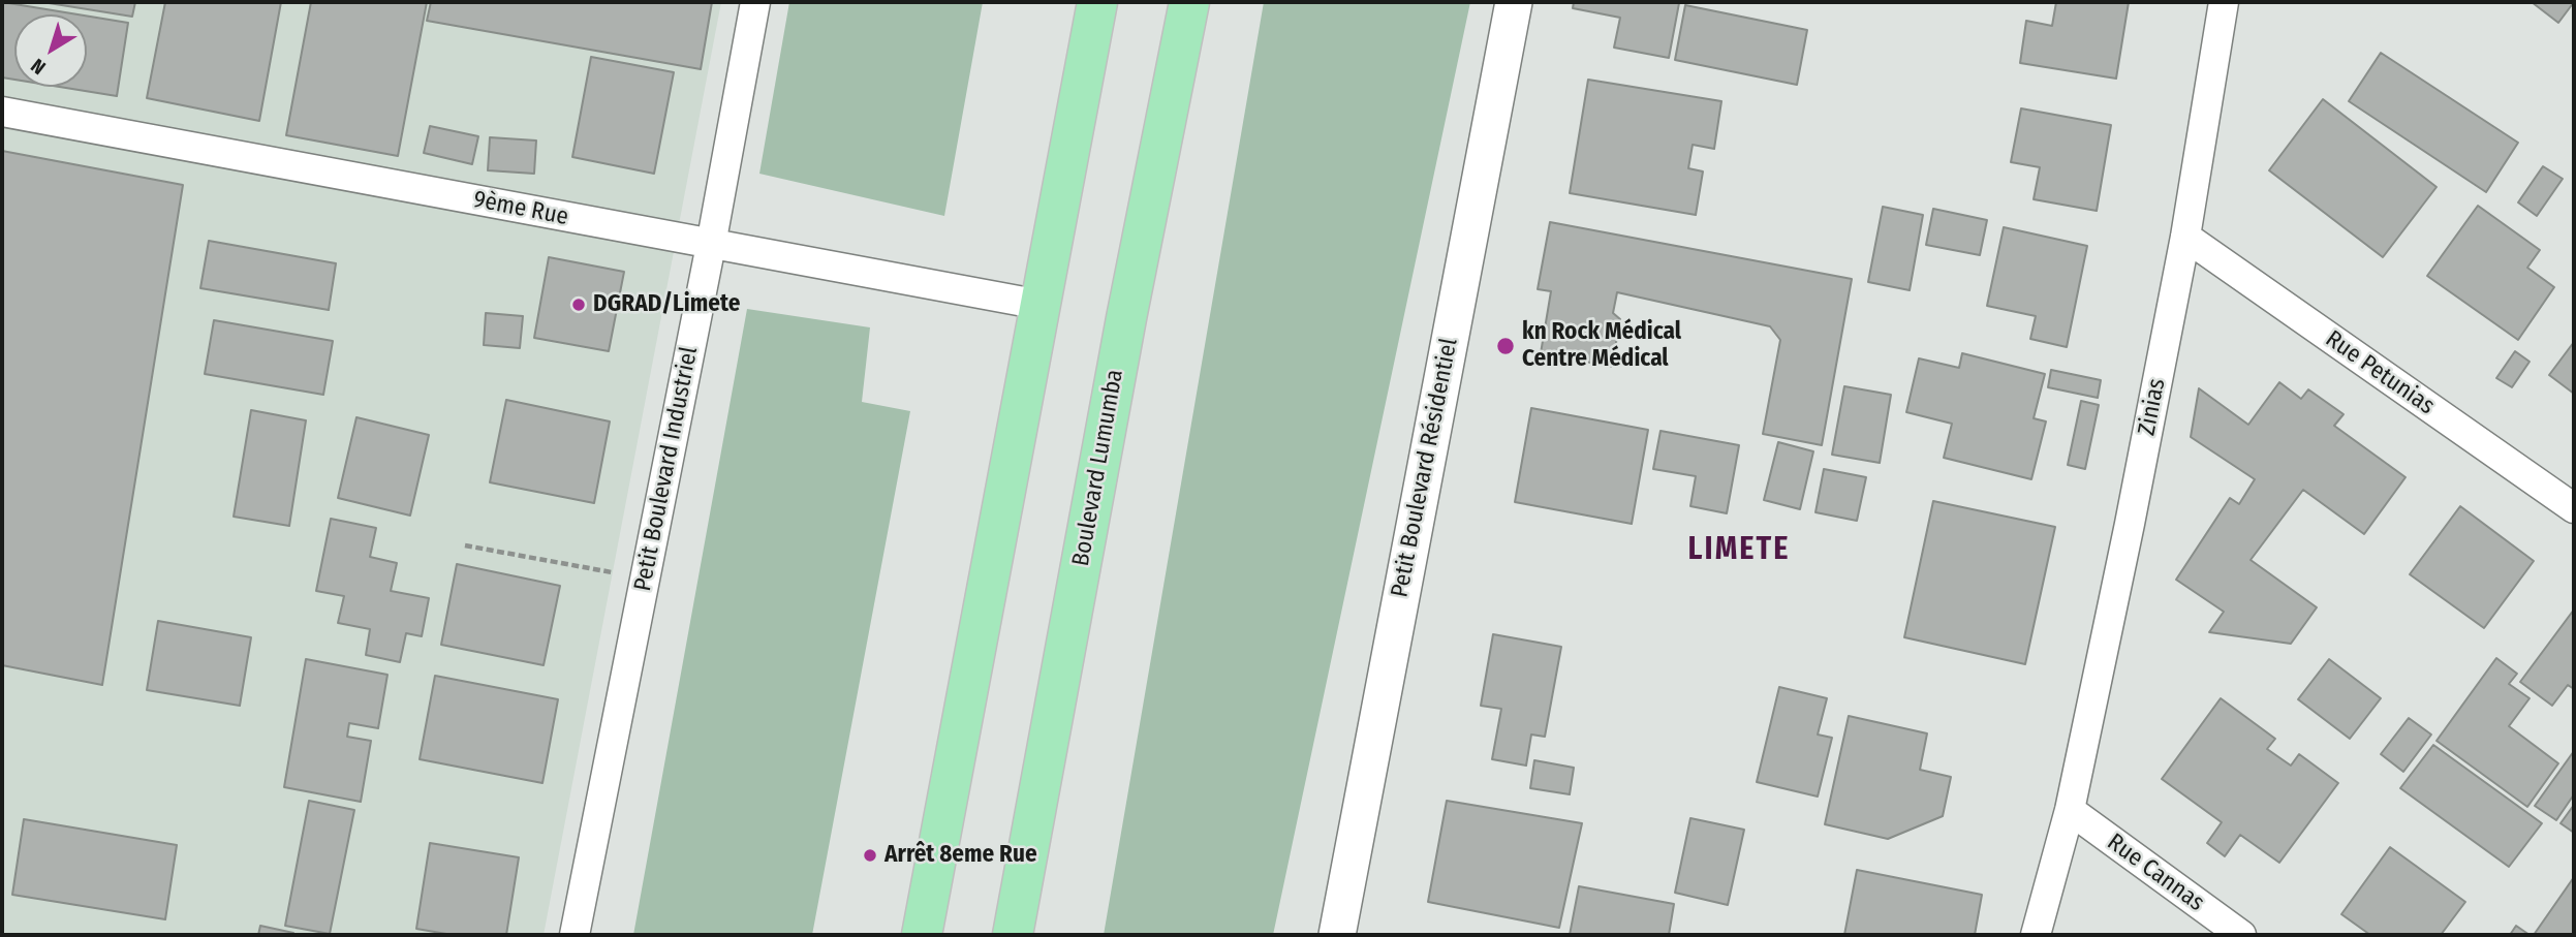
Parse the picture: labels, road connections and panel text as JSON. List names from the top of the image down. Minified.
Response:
{"streets":{"highway":["Boulevard Lumumba"],"street":["9ème Rue","Rue Petunias","Zinias","Petit Boulevard Résidentiel","Petit Boulevard Industriel","Rue Cannas"]},"crossings":[["9ème Rue","Petit Boulevard Industriel"],["Rue Petunias","Zinias"],["Zinias","Rue Cannas"]],"districts":["LIMETE"],"places":["DGRAD/Limete","kn Rock Médical Centre Médical","Arrêt 8eme Rue"],"north":"bottom left"}
